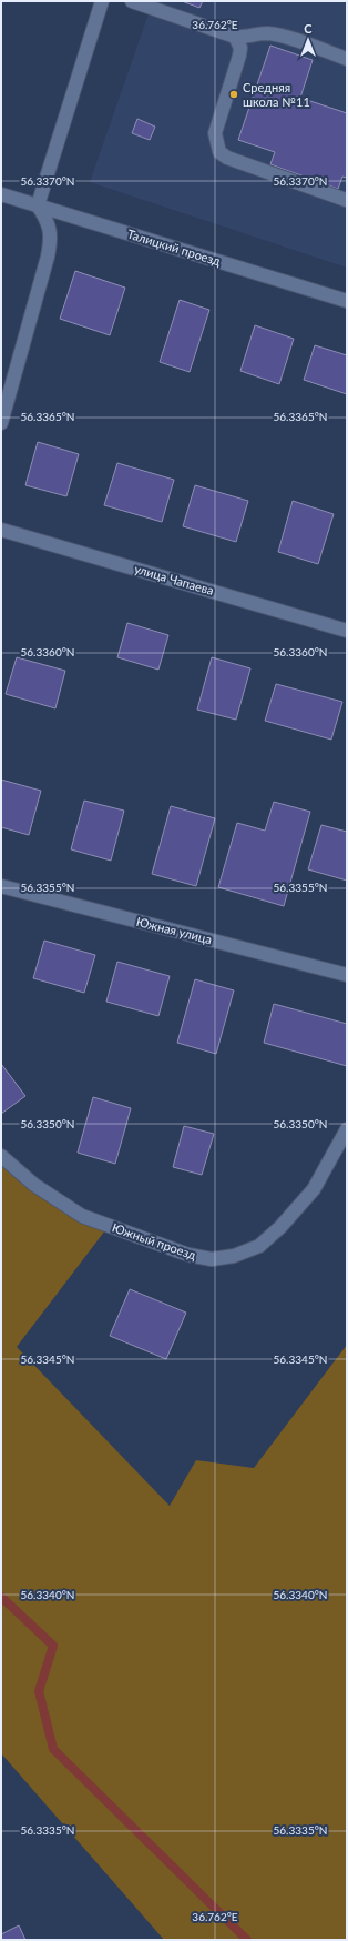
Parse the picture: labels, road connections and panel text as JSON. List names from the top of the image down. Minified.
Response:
{"streets":{"street":["Талицкий проезд","улица Чапаева","Южная улица","Южный проезд"]},"places":["Средняя школа №11"],"north":"top","coordinates":["36.762°E","56.3370°N","56.3365°N","56.3360°N","56.3355°N","56.3350°N","56.3345°N","56.3340°N","56.3335°N"]}
